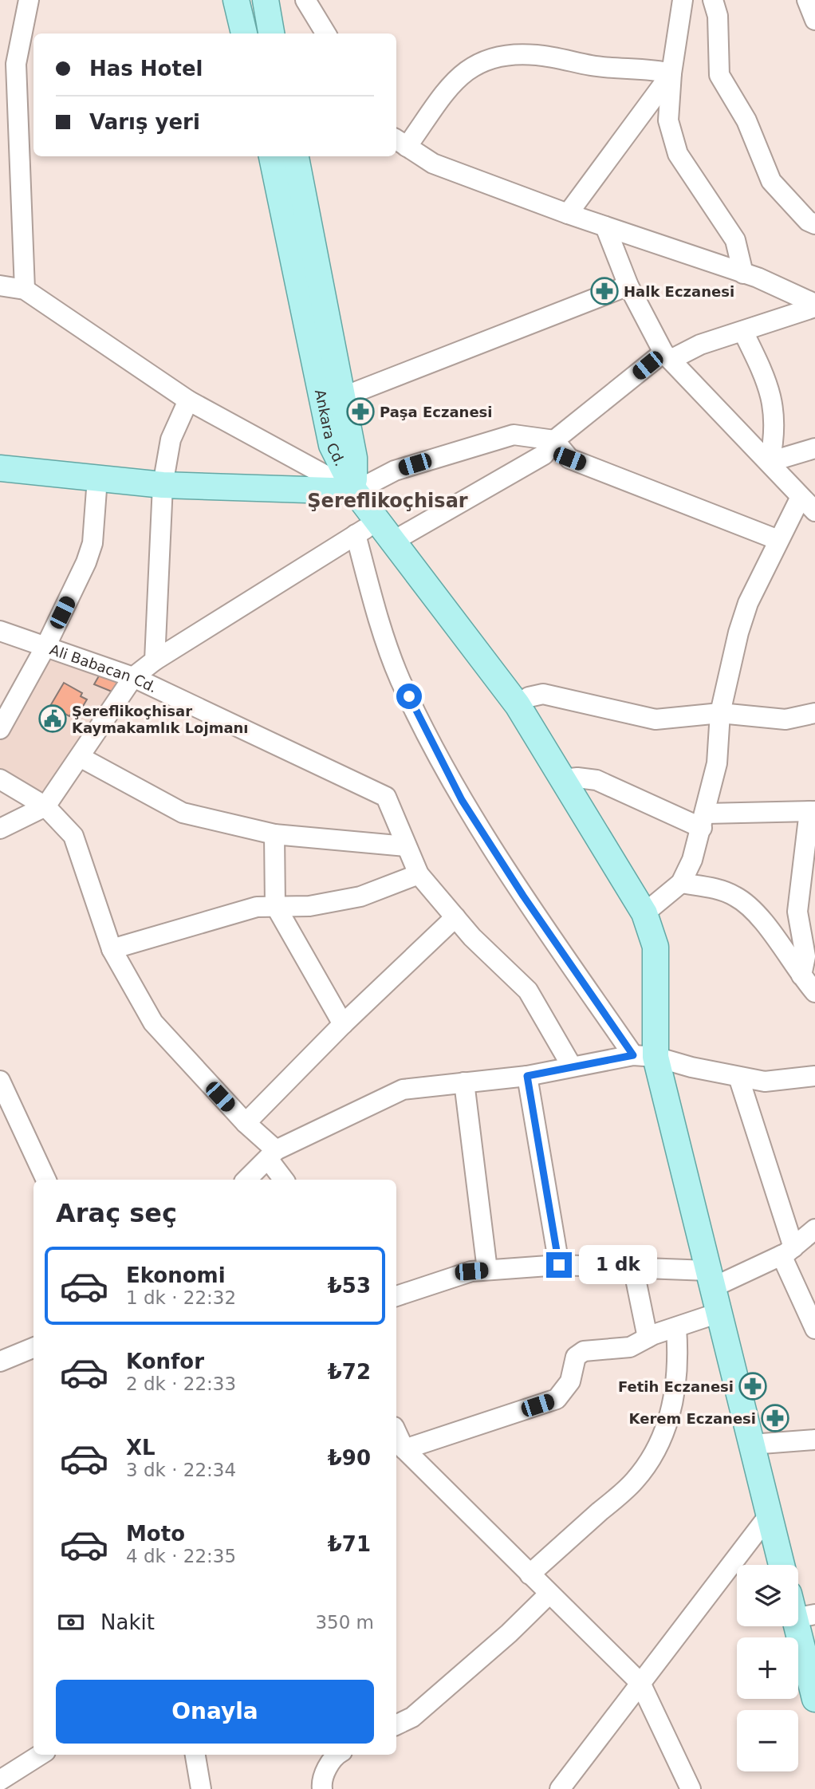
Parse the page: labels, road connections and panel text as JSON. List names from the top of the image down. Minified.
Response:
{"streets":{"main road":["Ankara Cd."],"street":["Ali Babacan Cd."]},"districts":["Şereflikoçhisar"],"places":{"pharmacy":["Halk Eczanesi","Paşa Eczanesi","Fetih Eczanesi","Kerem Eczanesi"],"public building":["Şereflikoçhisar Kaymakamlık Lojmanı"]},"page":{"banner":["Has Hotel","Varış yeri"],"heading":"Araç seç","bubble":"1 dk","list":[{"name":"Ekonomi","note":"1 dk · 22:32","value":"₺53"},{"name":"Konfor","note":"2 dk · 22:33","value":"₺72"},{"name":"XL","note":"3 dk · 22:34","value":"₺90"},{"name":"Moto","note":"4 dk · 22:35","value":"₺71"}],"map_buttons":["+","−"],"pay":["Nakit","350 m"],"buttons":"Onayla"}}
